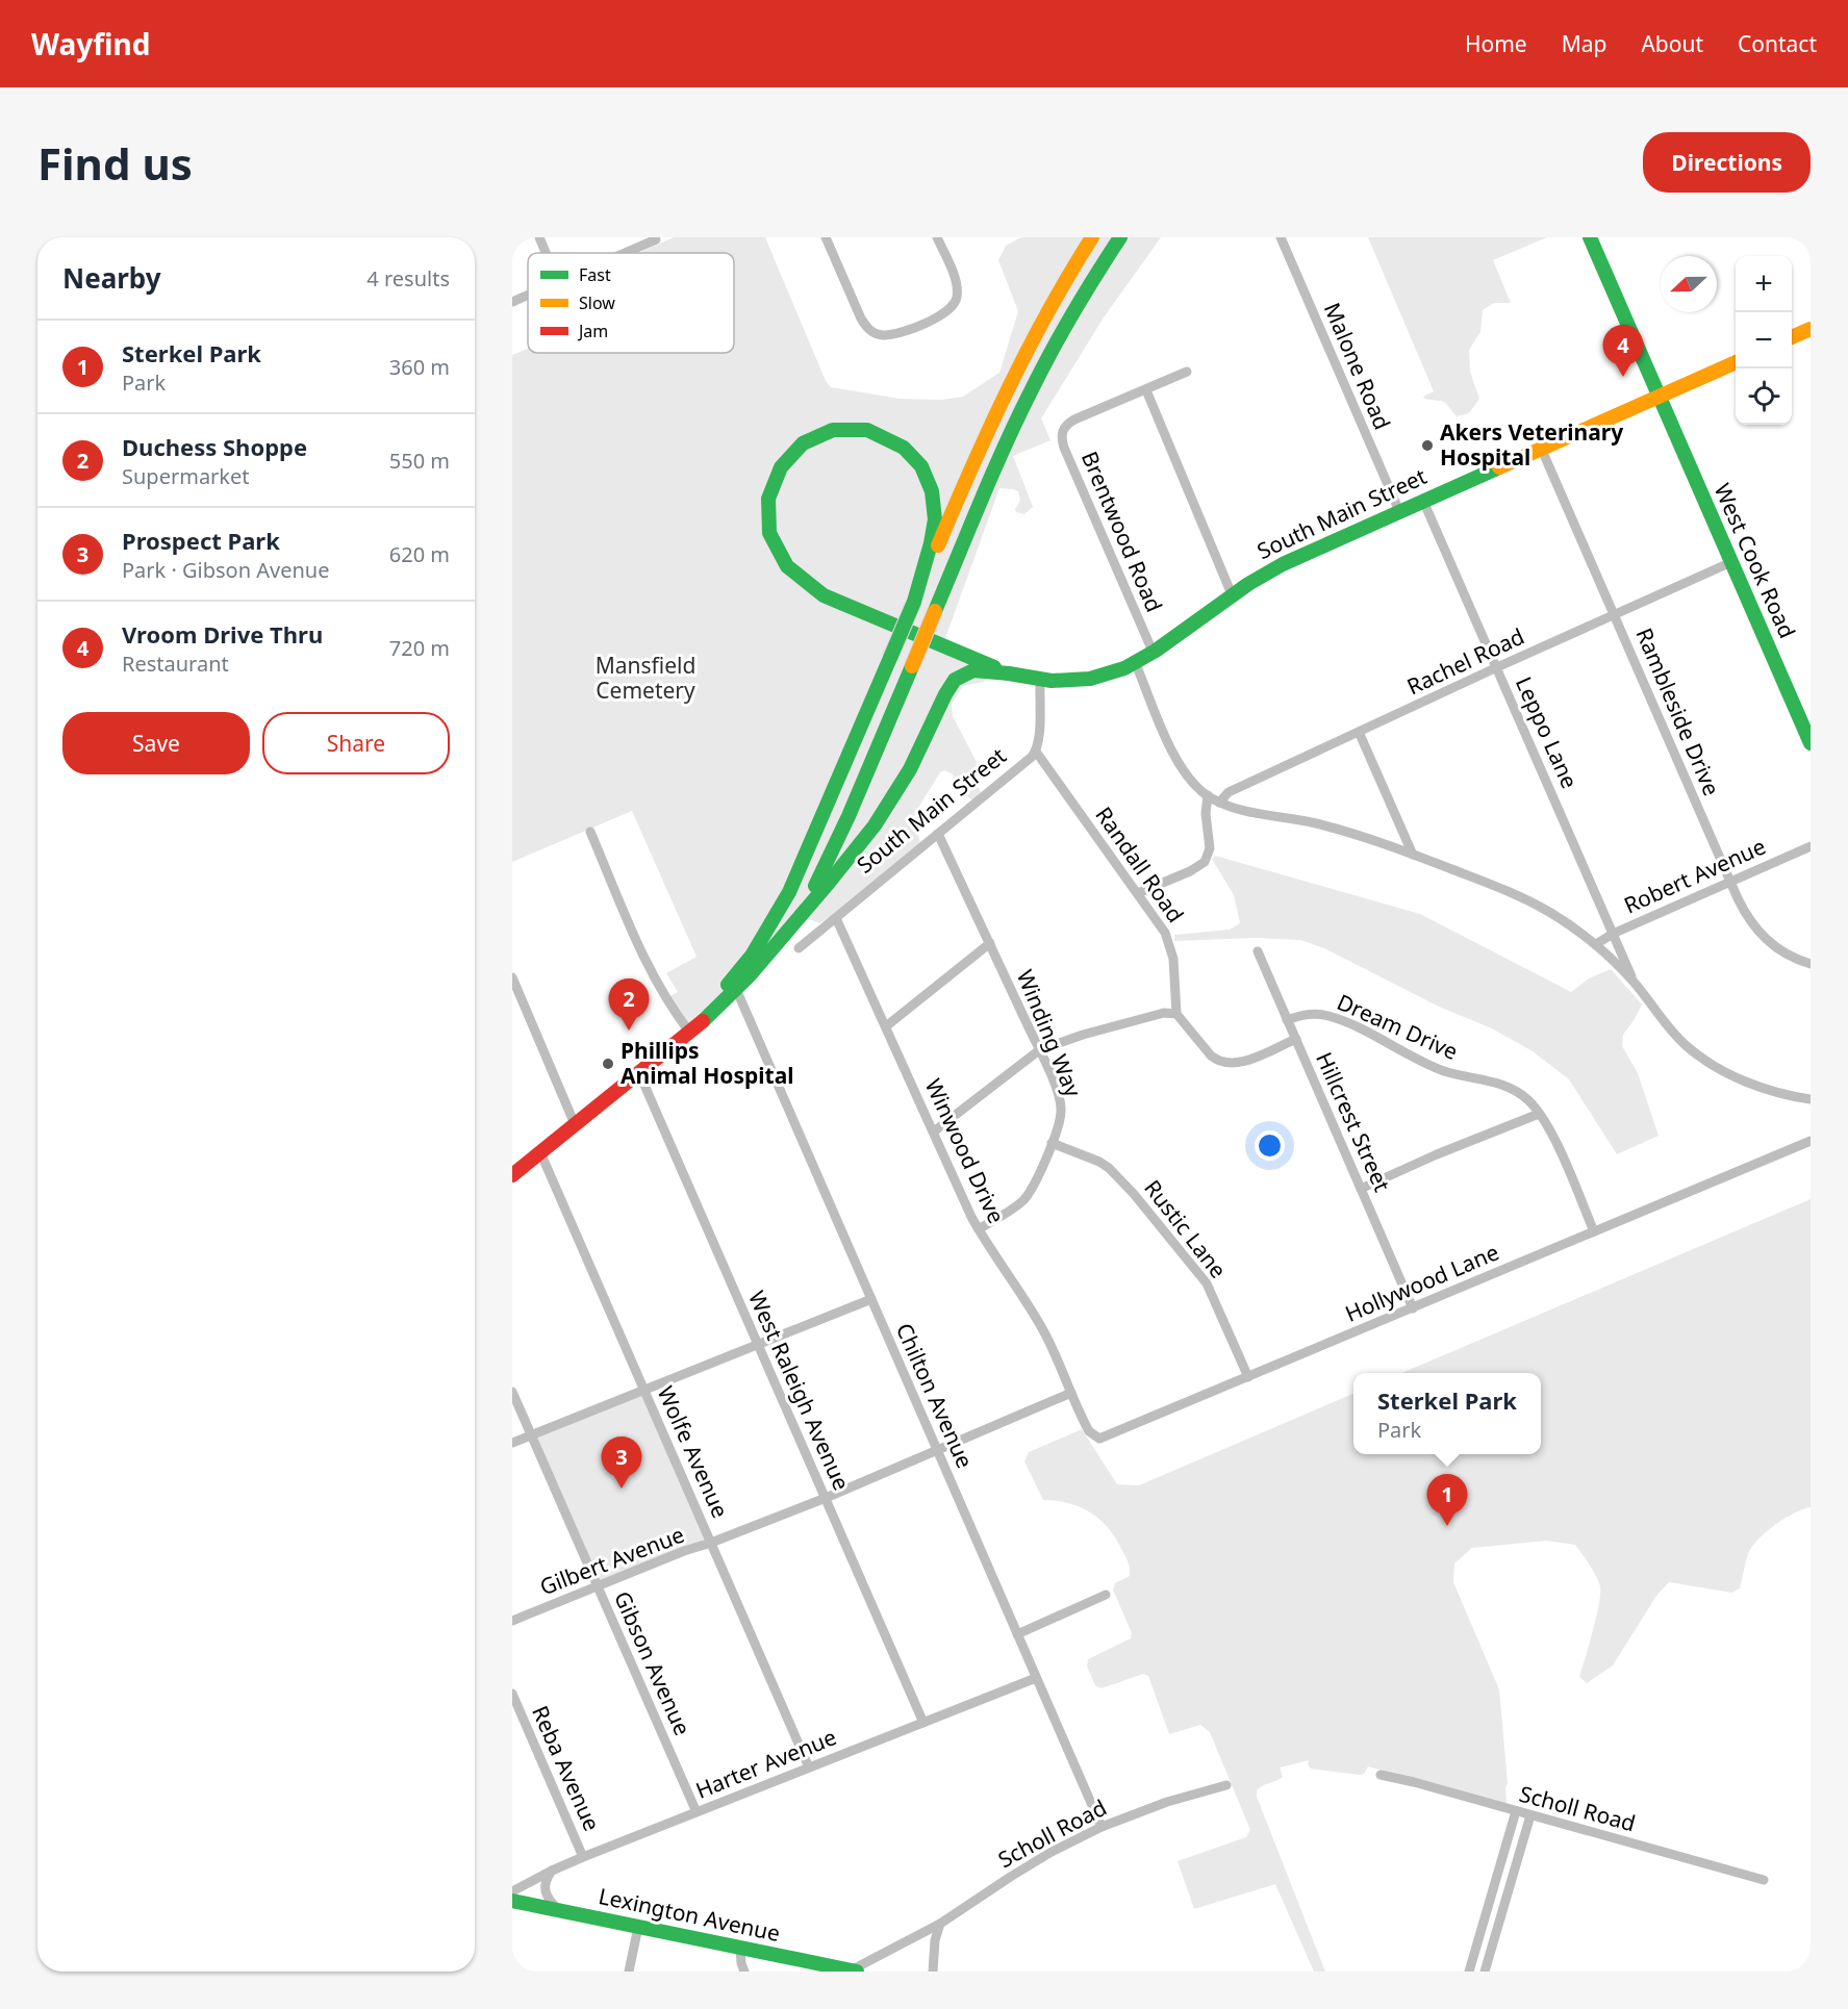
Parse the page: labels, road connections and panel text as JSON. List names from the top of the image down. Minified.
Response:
{"streets":{"main road":["South Main Street","West Cook Road","Lexington Avenue"],"street":["Malone Road","Brentwood Road","Rachel Road","Rambleside Drive","Leppo Lane","Randall Road","Robert Avenue","Dream Drive","Winding Way","Hillcrest Street","Winwood Drive","Rustic Lane","Hollywood Lane","West Raleigh Avenue","Chilton Avenue","Wolfe Avenue","Gilbert Avenue","Gibson Avenue","Harter Avenue","Reba Avenue","Scholl Road"]},"crossings":[["Malone Road","South Main Street"],["South Main Street","Brentwood Road"],["South Main Street","West Cook Road"],["South Main Street","Rambleside Drive"],["South Main Street","Leppo Lane"],["South Main Street","Randall Road"],["South Main Street","Winding Way"],["South Main Street","Winwood Drive"],["West Cook Road","Rachel Road"],["Rachel Road","Rambleside Drive"],["Rachel Road","Leppo Lane"],["Rambleside Drive","Robert Avenue"],["Leppo Lane","Robert Avenue"],["Dream Drive","Hillcrest Street"],["Dream Drive","Hollywood Lane"],["Winding Way","Winwood Drive"],["Winding Way","Rustic Lane"],["Hillcrest Street","Hollywood Lane"],["Winwood Drive","Hollywood Lane"],["Winwood Drive","Gilbert Avenue"],["Rustic Lane","Hollywood Lane"],["Hollywood Lane","Gilbert Avenue"],["West Raleigh Avenue","Gilbert Avenue"],["West Raleigh Avenue","Harter Avenue"],["Chilton Avenue","Gilbert Avenue"],["Chilton Avenue","Harter Avenue"],["Chilton Avenue","Scholl Road"],["Wolfe Avenue","Gilbert Avenue"],["Wolfe Avenue","Harter Avenue"],["Gilbert Avenue","Gibson Avenue"],["Gibson Avenue","Harter Avenue"],["Harter Avenue","Reba Avenue"],["Scholl Road","Lexington Avenue"]],"parks":["Mansfield Cemetery"],"places":["Akers Veterinary Hospital","Phillips Animal Hospital"],"legend":["Fast","Slow","Jam"],"north":"left","page":{"header":"Wayfind","nav":["Home","Map","About","Contact"],"buttons":["Directions",["Save","Share"]],"title":"Find us","heading":["Nearby","4 results"],"map_buttons":["+","−"],"list":[{"mark":"1","name":"Sterkel Park","note":"Park","value":"360 m"},{"mark":"2","name":"Duchess Shoppe","note":"Supermarket","value":"550 m"},{"mark":"3","name":"Prospect Park","note":"Park · Gibson Avenue","value":"620 m"},{"mark":"4","name":"Vroom Drive Thru","note":"Restaurant","value":"720 m"}],"pins":["4","2","3","1"],"popup":["Sterkel Park","Park"]}}
